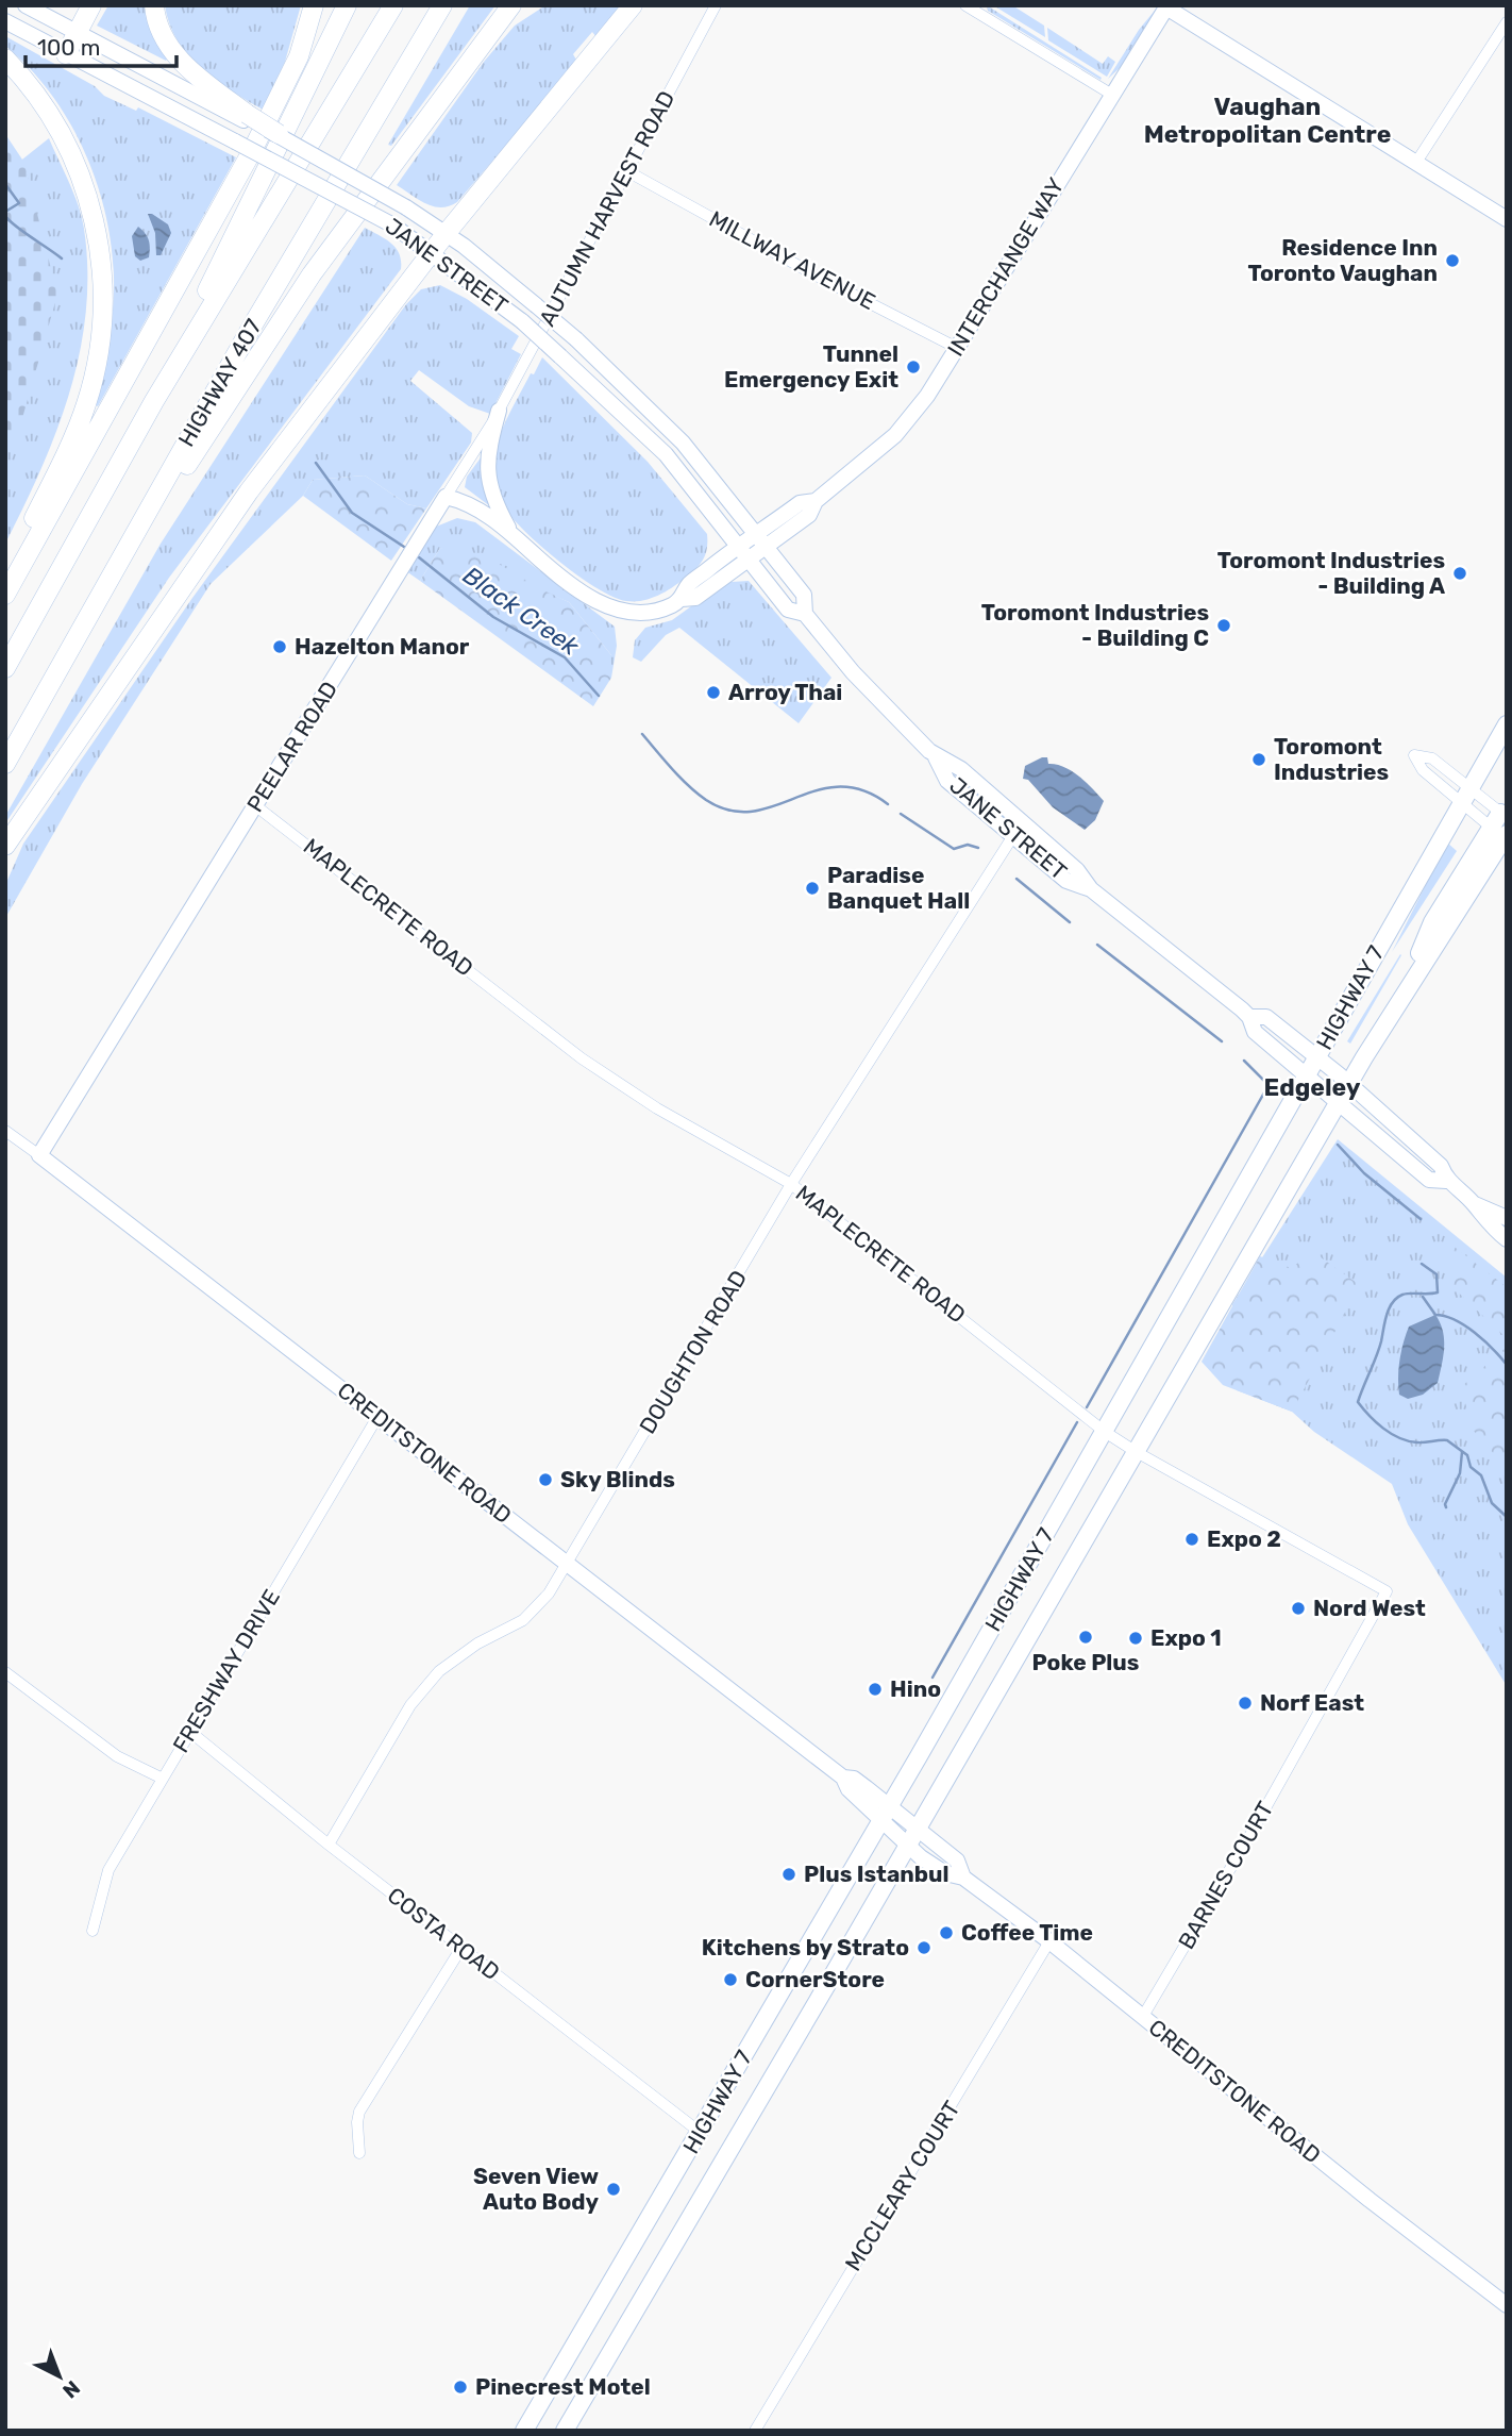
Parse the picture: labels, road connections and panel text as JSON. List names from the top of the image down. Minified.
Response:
{"streets":{"highway":["HIGHWAY 407"],"main road":["HIGHWAY 7"],"street":["AUTUMN HARVEST ROAD","MILLWAY AVENUE","JANE STREET","INTERCHANGE WAY","PEELAR ROAD","MAPLECRETE ROAD","DOUGHTON ROAD","CREDITSTONE ROAD","FRESHWAY DRIVE","BARNES COURT","COSTA ROAD","MCCLEARY COURT"]},"crossings":[["AUTUMN HARVEST ROAD","MILLWAY AVENUE"],["AUTUMN HARVEST ROAD","PEELAR ROAD"],["MILLWAY AVENUE","INTERCHANGE WAY"],["JANE STREET","INTERCHANGE WAY"],["JANE STREET","HIGHWAY 7"],["JANE STREET","DOUGHTON ROAD"],["PEELAR ROAD","MAPLECRETE ROAD"],["PEELAR ROAD","CREDITSTONE ROAD"],["MAPLECRETE ROAD","HIGHWAY 7"],["MAPLECRETE ROAD","DOUGHTON ROAD"],["MAPLECRETE ROAD","BARNES COURT"],["HIGHWAY 7","CREDITSTONE ROAD"],["HIGHWAY 7","COSTA ROAD"],["DOUGHTON ROAD","CREDITSTONE ROAD"],["DOUGHTON ROAD","COSTA ROAD"],["CREDITSTONE ROAD","FRESHWAY DRIVE"],["CREDITSTONE ROAD","BARNES COURT"],["CREDITSTONE ROAD","MCCLEARY COURT"],["FRESHWAY DRIVE","COSTA ROAD"]],"districts":["Vaughan Metropolitan Centre","Edgeley"],"water":["Black Creek"],"places":["Residence Inn Toronto Vaughan","Tunnel Emergency Exit","Toromont Industries - Building A","Toromont Industries - Building C","Hazelton Manor","Arroy Thai","Toromont Industries","Paradise Banquet Hall","Sky Blinds","Expo 2","Nord West","Poke Plus","Expo 1","Hino","Norf East","Plus Istanbul","Coffee Time","Kitchens by Strato","CornerStore","Seven View Auto Body","Pinecrest Motel"],"scale_bar":"100 m","north":"bottom right"}
